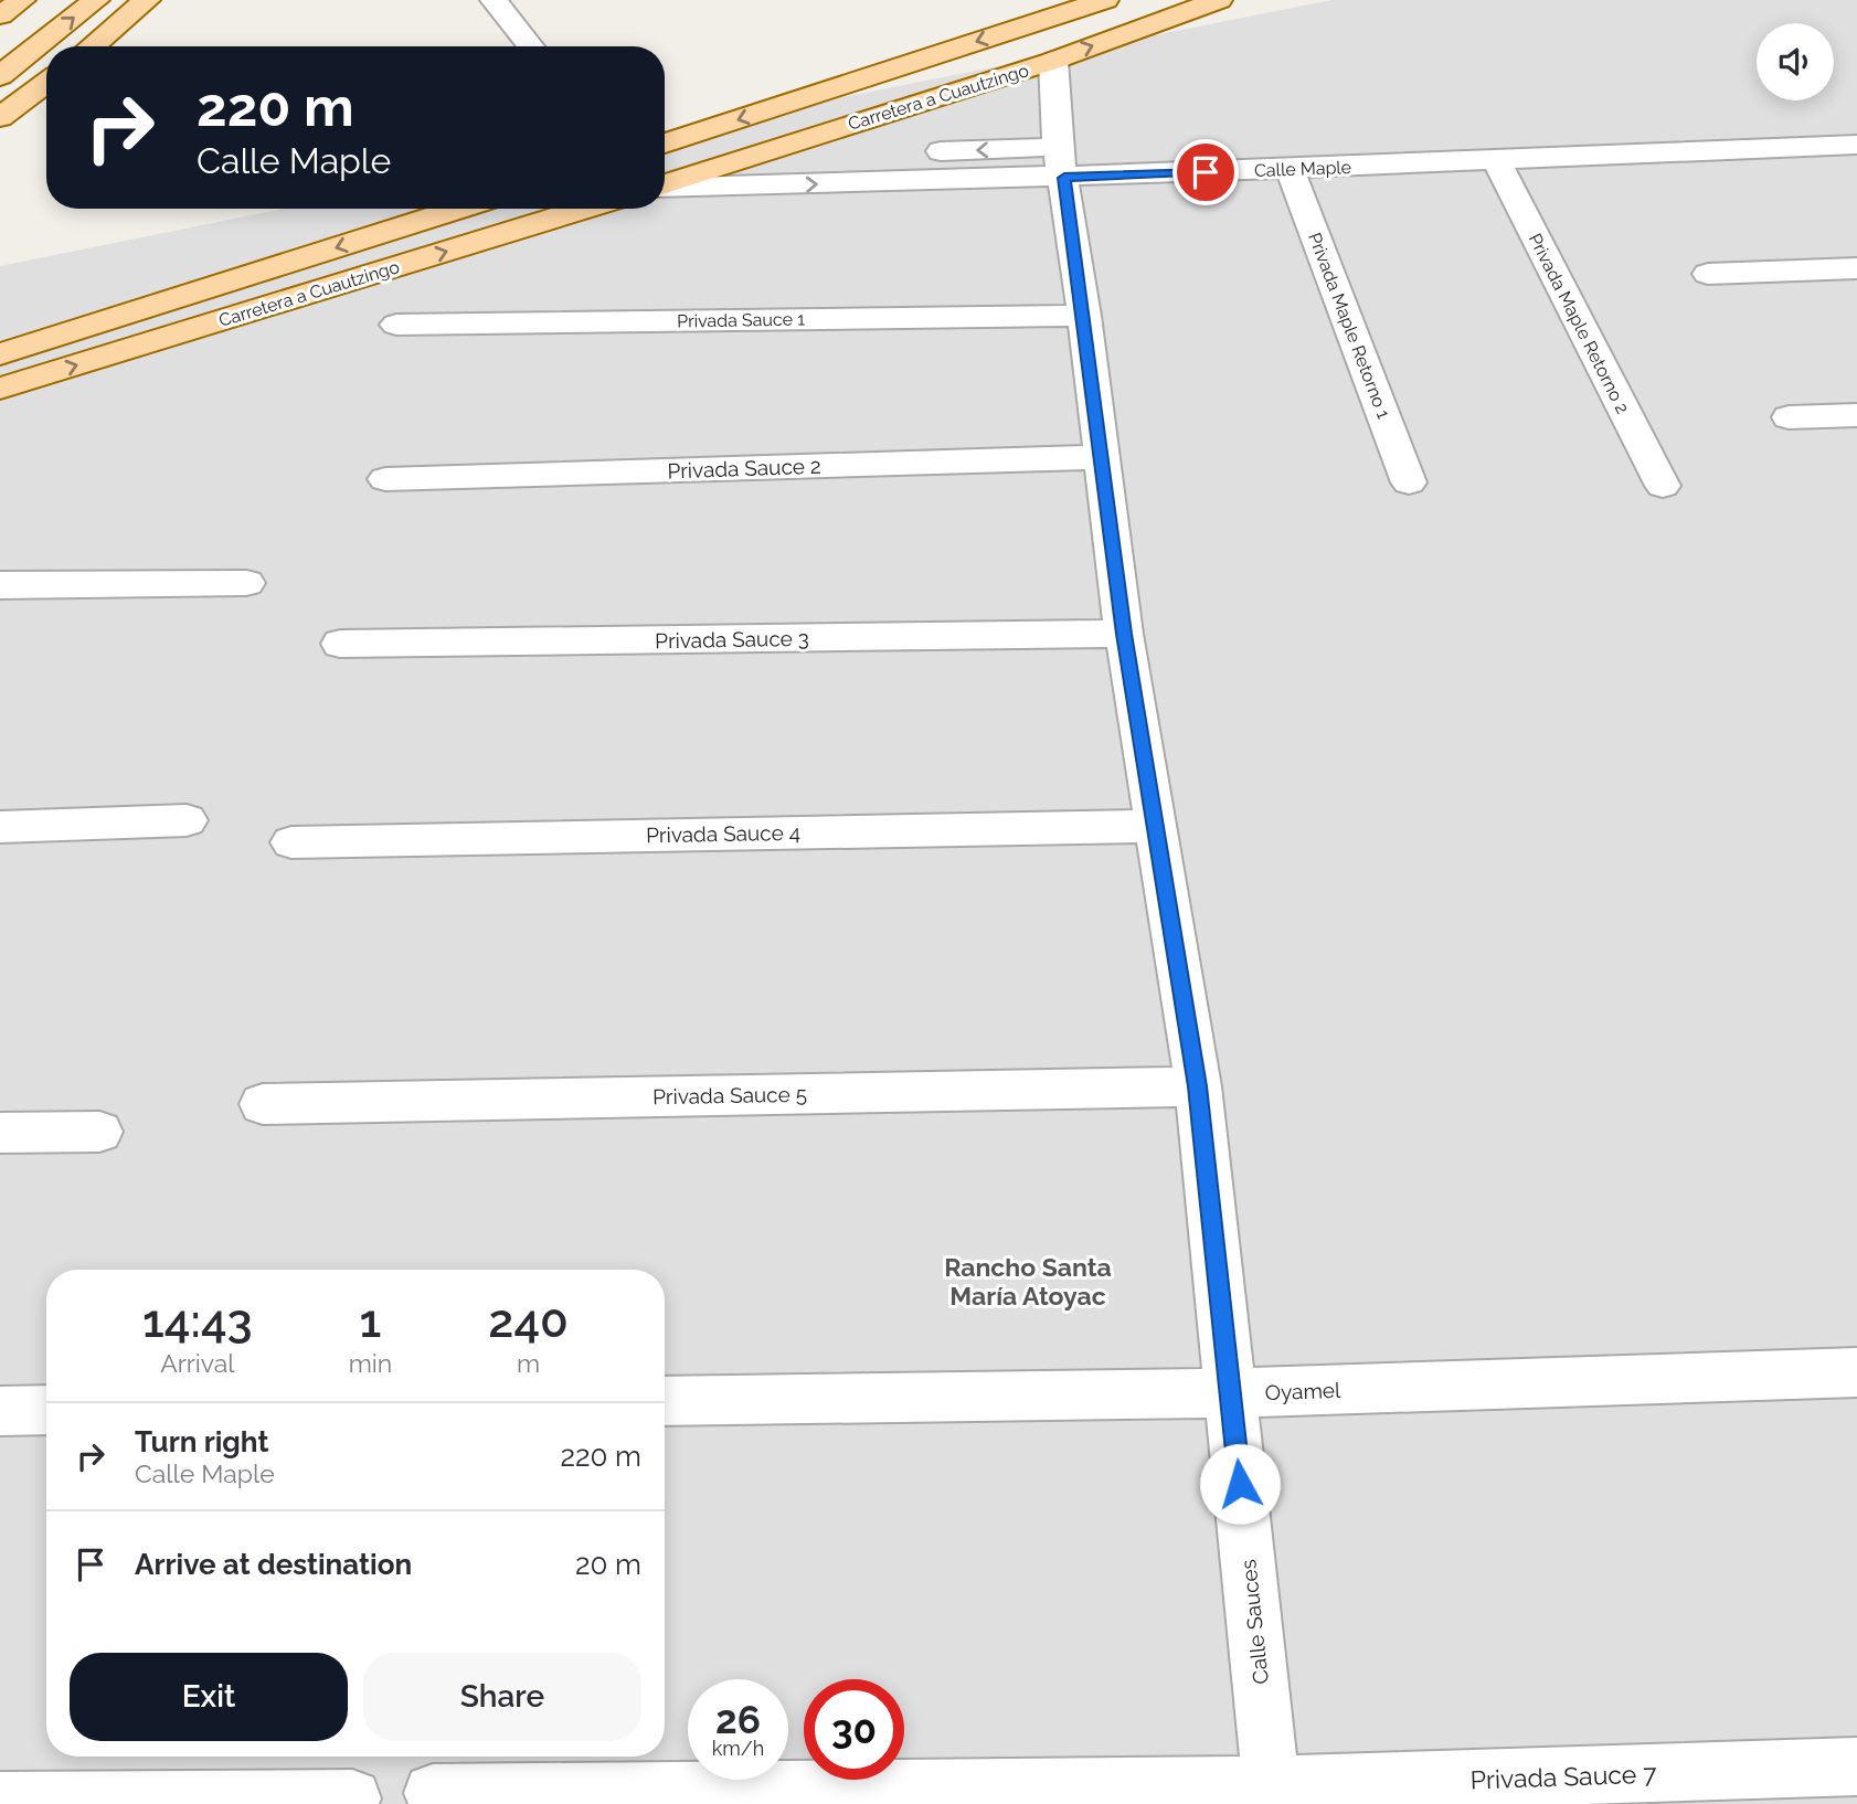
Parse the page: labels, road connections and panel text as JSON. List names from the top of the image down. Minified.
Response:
{"streets":{"main road":["Carretera a Cuautzingo"],"street":["Calle Maple","Privada Sauce 1","Privada Maple Retorno 2","Privada Maple Retorno 1","Privada Sauce 2","Privada Sauce 3","Privada Sauce 4","Privada Sauce 5","Oyamel","Calle Sauces","Privada Sauce 7"]},"crossings":[["Carretera a Cuautzingo","Calle Sauces"],["Calle Maple","Privada Maple Retorno 2"],["Calle Maple","Privada Maple Retorno 1"],["Calle Maple","Calle Sauces"],["Privada Sauce 1","Calle Sauces"],["Privada Sauce 2","Calle Sauces"],["Privada Sauce 3","Calle Sauces"],["Privada Sauce 4","Calle Sauces"],["Privada Sauce 5","Calle Sauces"],["Oyamel","Calle Sauces"],["Calle Sauces","Privada Sauce 7"]],"districts":["Rancho Santa María Atoyac"],"page":{"turn":["220 m","Calle Maple"],"eta":["14:43","Arrival","1","min","240","m"],"list":[{"name":"Turn right","note":"Calle Maple","value":"220 m"},{"name":"Arrive at destination","value":"20 m"}],"buttons":["Exit","Share"],"speed":"26 km/h","limit":"30"}}
